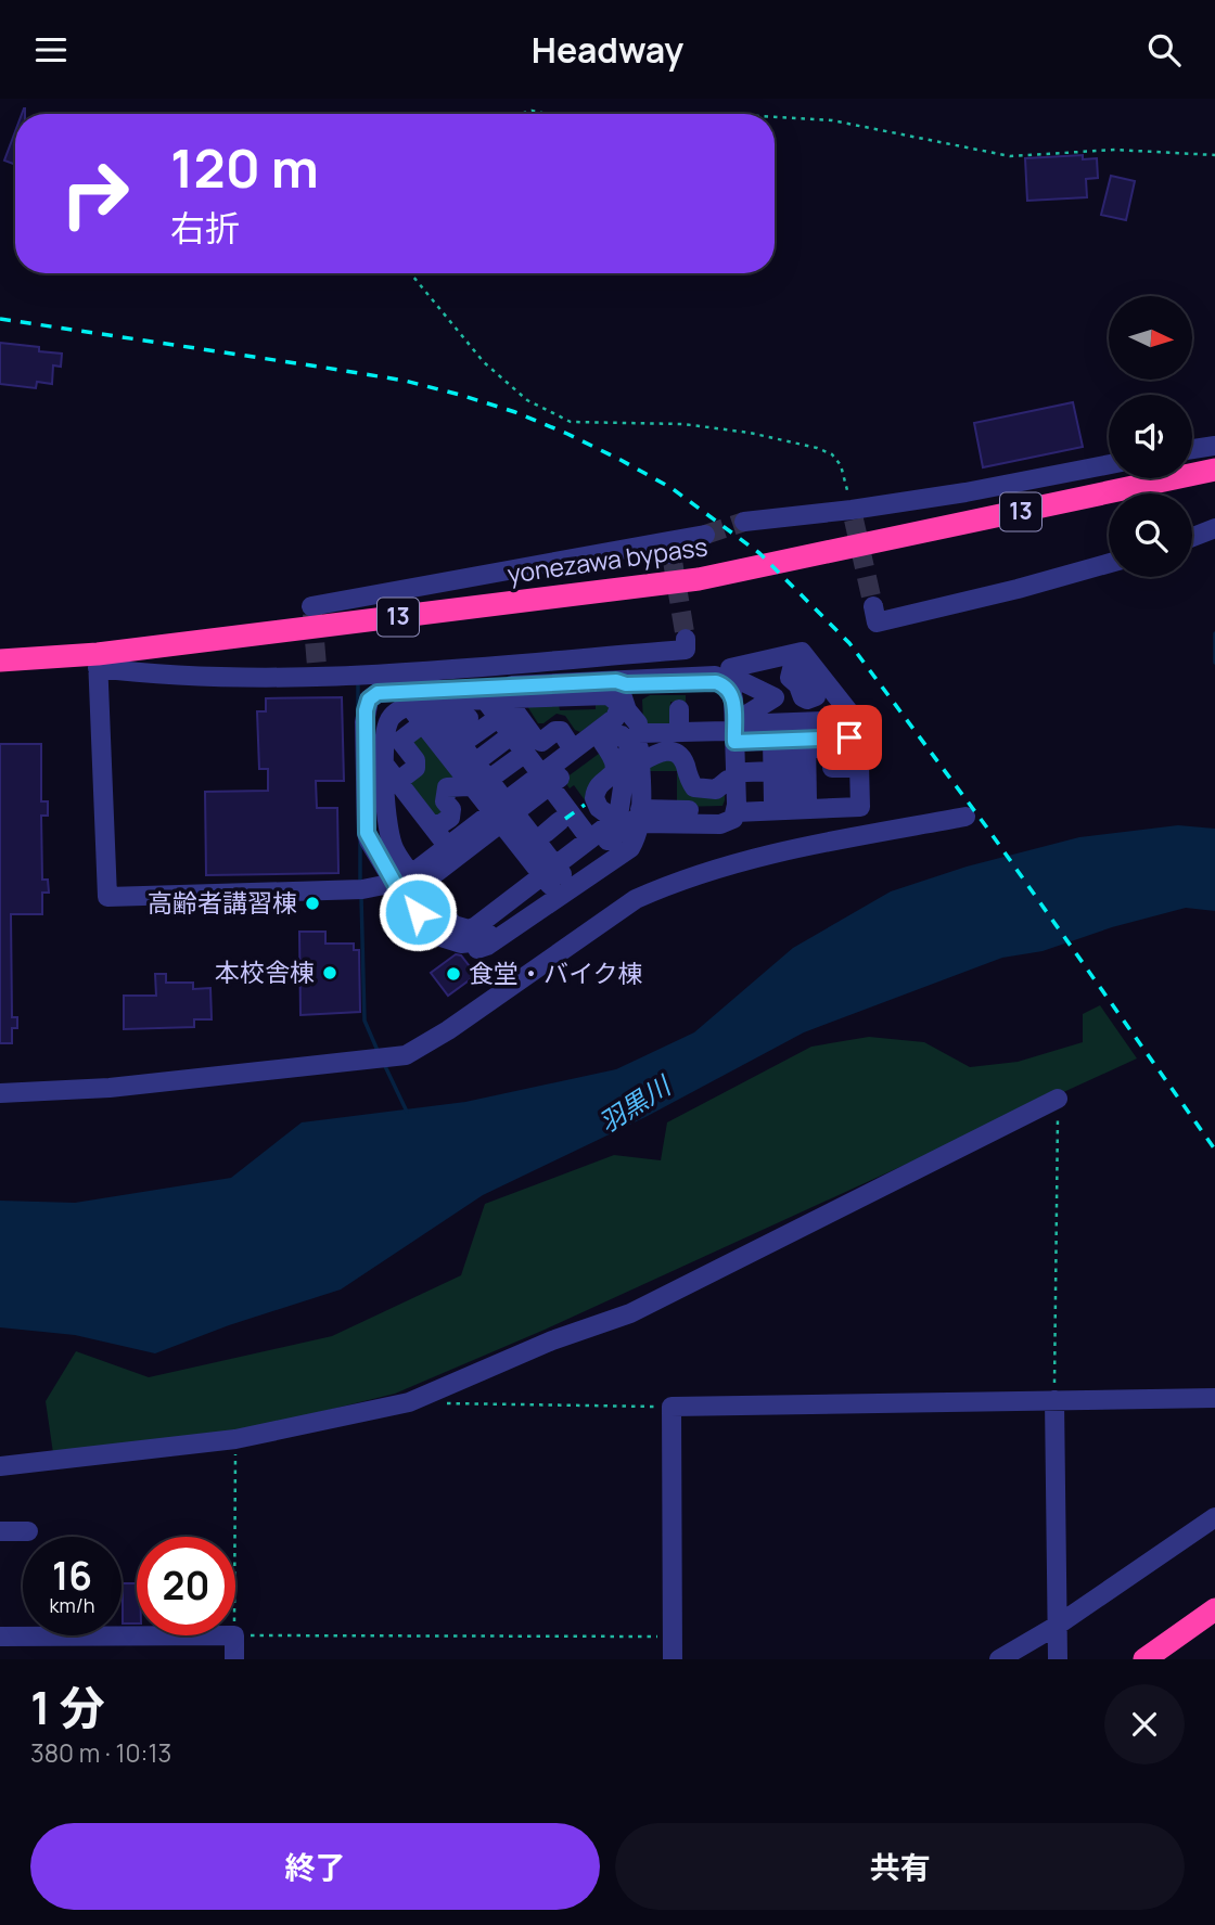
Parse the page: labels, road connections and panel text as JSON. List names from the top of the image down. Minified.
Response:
{"streets":{"highway":["13","yonezawa bypass"]},"water":["羽黒川"],"places":["高齢者講習棟","本校舎棟","食堂・バイク棟"],"north":"right","page":{"header":"Headway","turn":["120 m","右折"],"speed":"16 km/h","limit":"20","heading":["1 分","380 m · 10:13"],"buttons":["終了","共有"]}}
